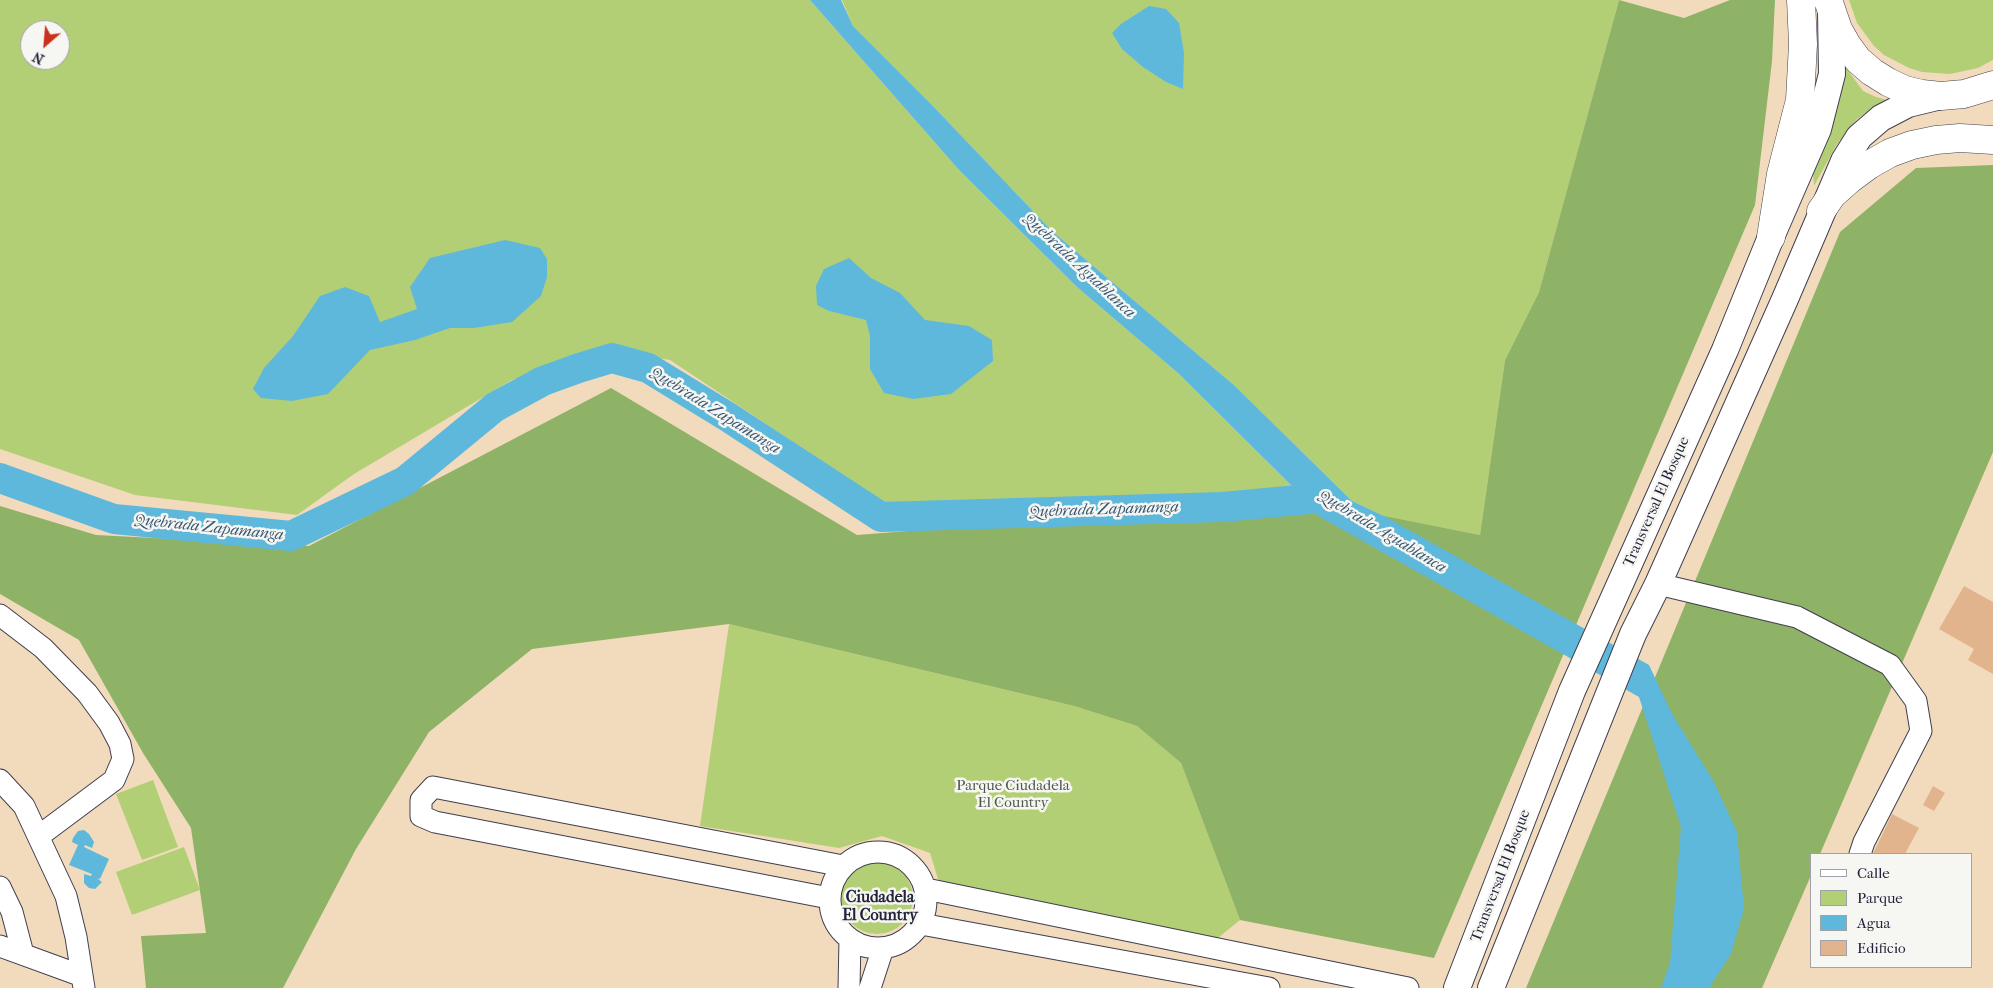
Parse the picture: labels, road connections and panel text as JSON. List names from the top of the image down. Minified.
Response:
{"streets":{"main road":["Transversal El Bosque"]},"districts":["Ciudadela El Country"],"water":["Quebrada Aguablanca","Quebrada Zapamanga"],"parks":["Parque Ciudadela El Country"],"legend":["Calle","Parque","Agua","Edificio"],"north":"bottom left"}
